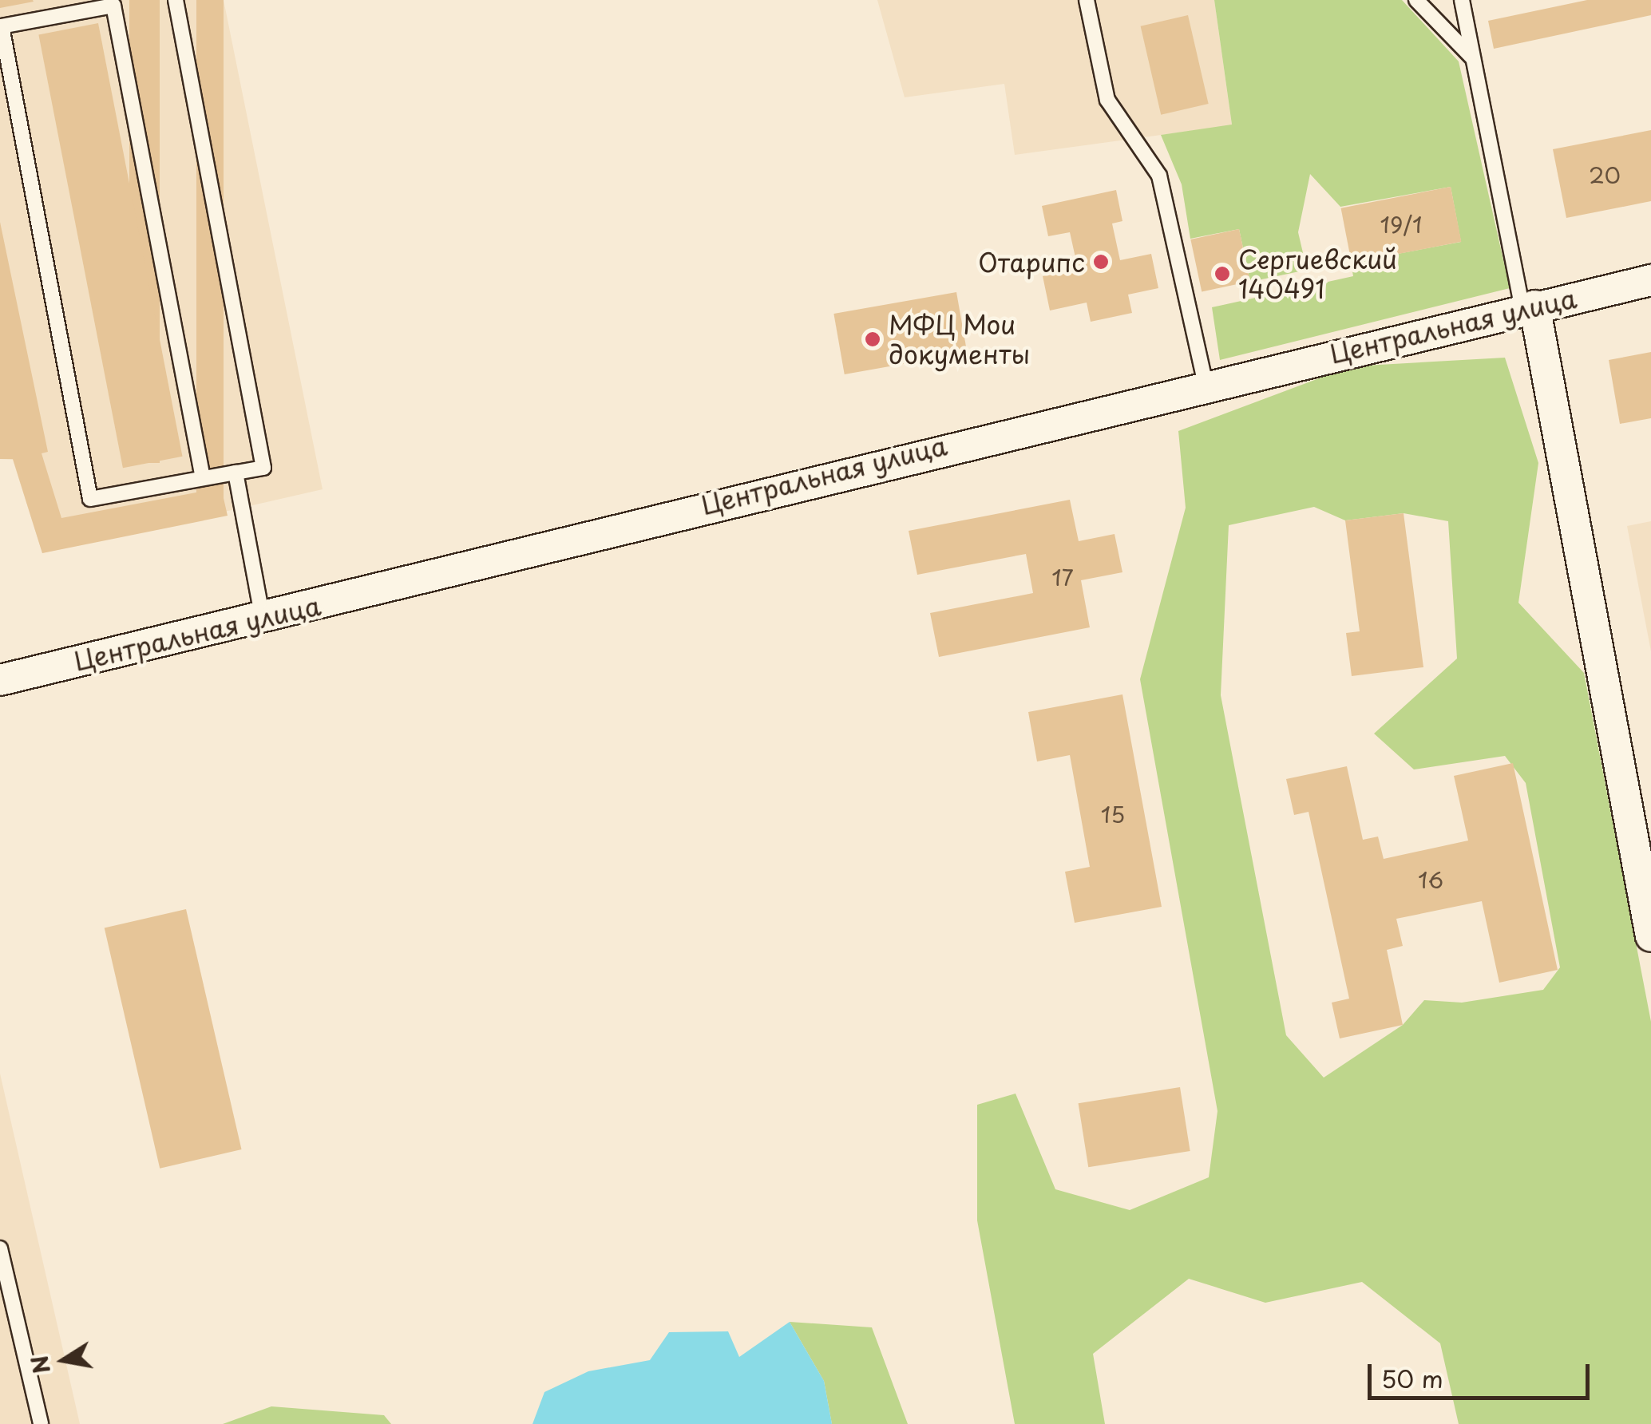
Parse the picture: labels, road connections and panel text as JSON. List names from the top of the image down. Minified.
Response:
{"streets":{"street":["Центральная улица"]},"places":["Отарипс","Сергиевский 140491","МФЦ Мои документы"],"house_numbers":["20","19/1","17","15","16"],"scale_bar":"50 m","north":"left"}
